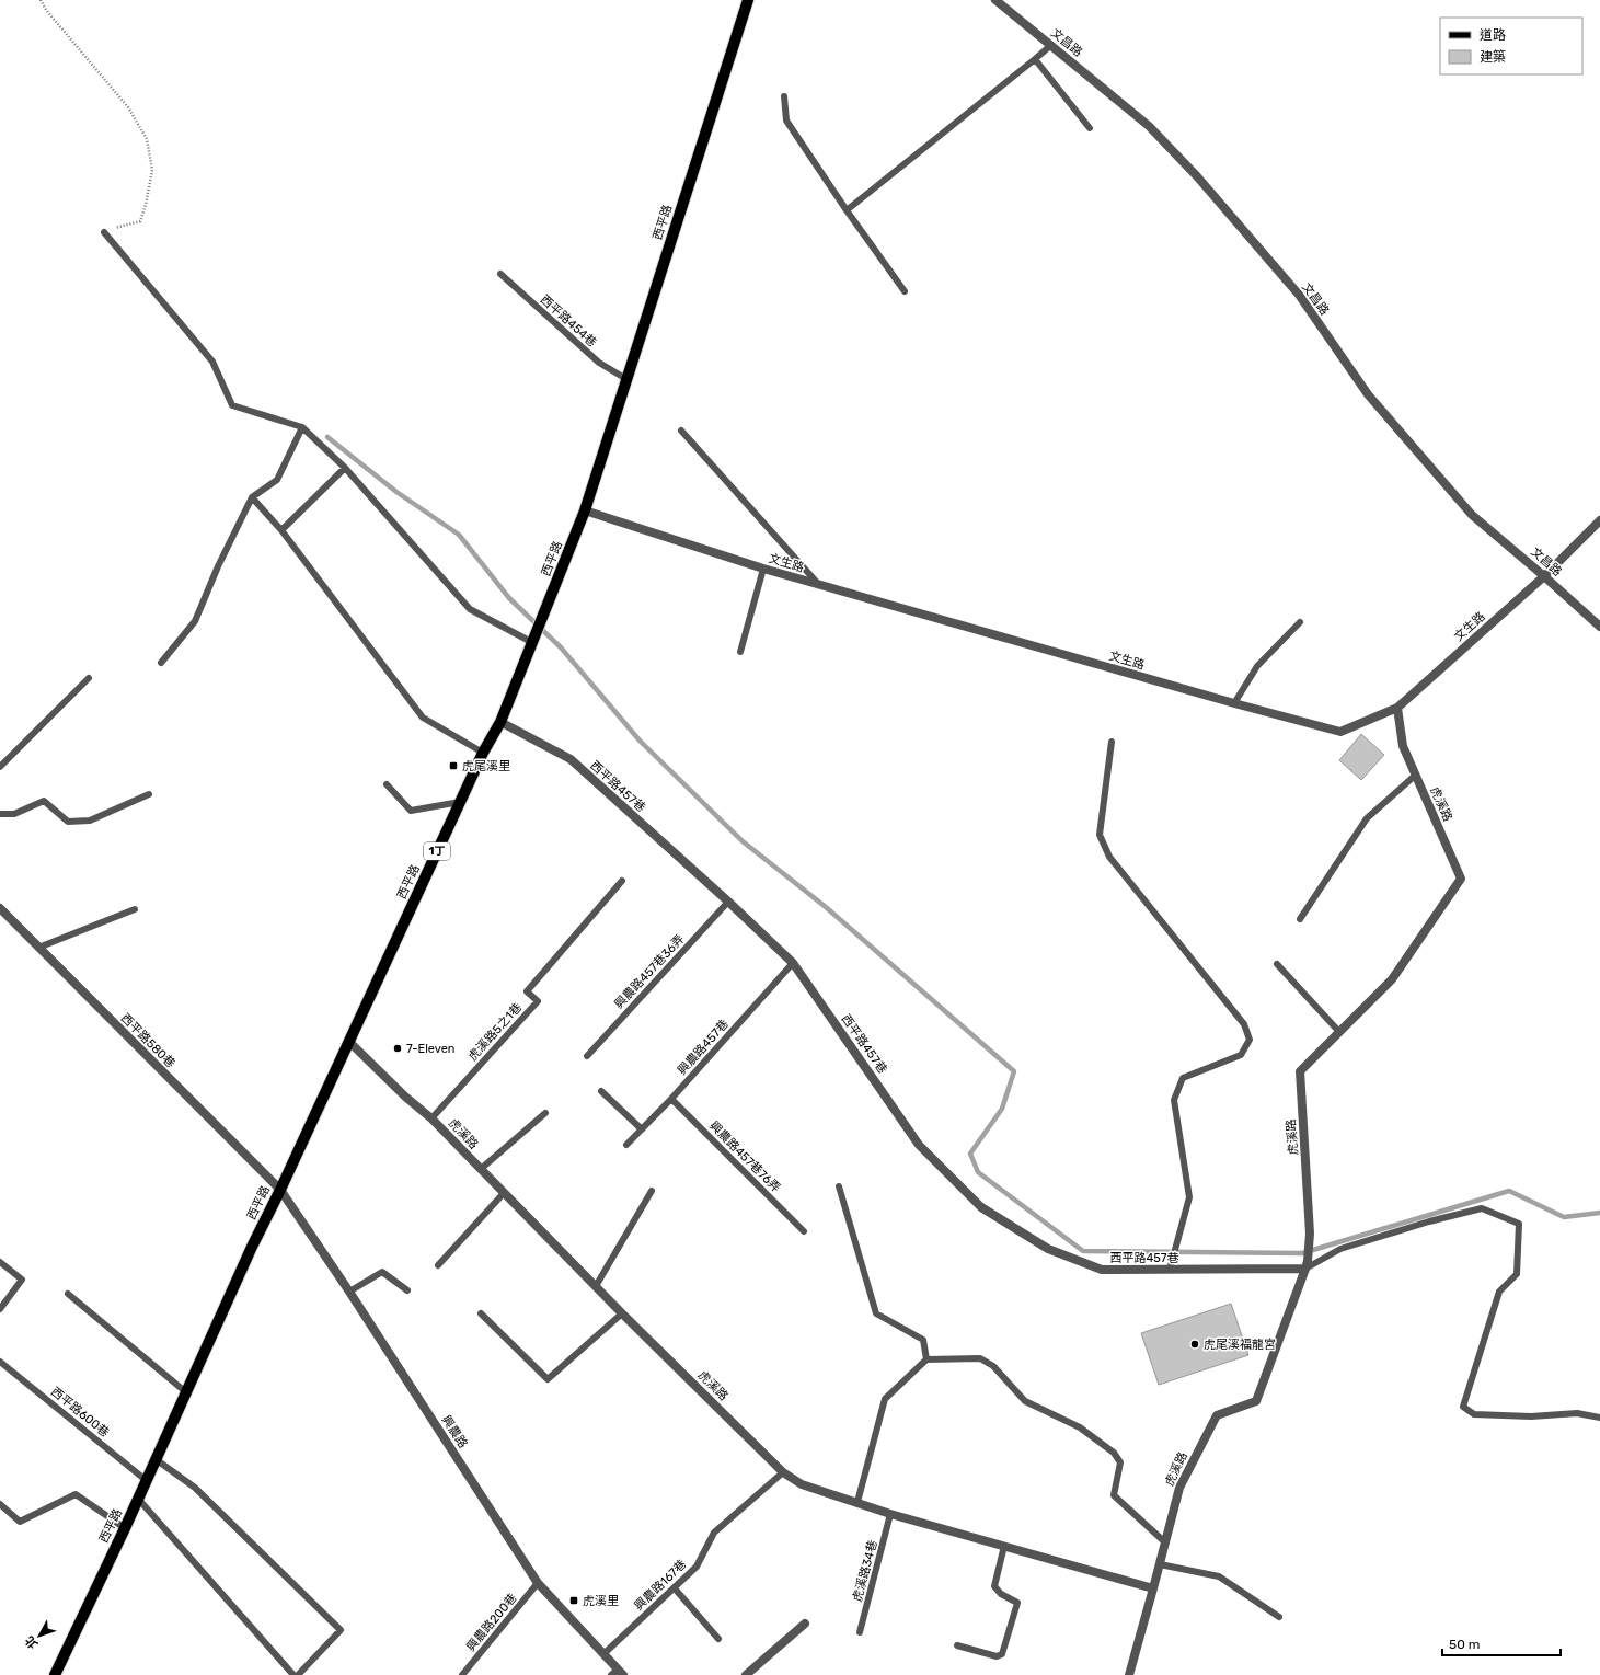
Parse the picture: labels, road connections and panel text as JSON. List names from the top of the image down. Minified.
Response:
{"streets":{"main road":["西平路","1丁"],"street":["文昌路","文生路","西平路457巷","虎溪路","西平路580巷","興農路"],"lane":["西平路454巷","興農路457巷36弄","虎溪路5之1巷","興農路457巷","興農路457巷76弄","西平路600巷","虎溪路34巷","興農路167巷","興農路200巷"]},"crossings":[["文昌路","文生路"],["西平路","西平路454巷"],["西平路","文生路"],["西平路","西平路457巷"],["西平路","虎溪路"],["西平路","西平路580巷"],["西平路","西平路600巷"],["西平路","興農路"],["文生路","虎溪路"],["西平路457巷","虎溪路"],["西平路457巷","興農路457巷36弄"],["西平路457巷","興農路457巷"],["虎溪路","虎溪路5之1巷"],["虎溪路","虎溪路34巷"],["虎溪路","興農路167巷"],["西平路580巷","興農路"],["興農路457巷","興農路457巷76弄"],["興農路","興農路167巷"],["興農路","興農路200巷"]],"places":{"transit":["虎尾溪里","虎溪里"],"other":["7-Eleven","虎尾溪福龍宮"]},"legend":["道路","建築"],"scale_bar":"50 m","north":"bottom left"}
